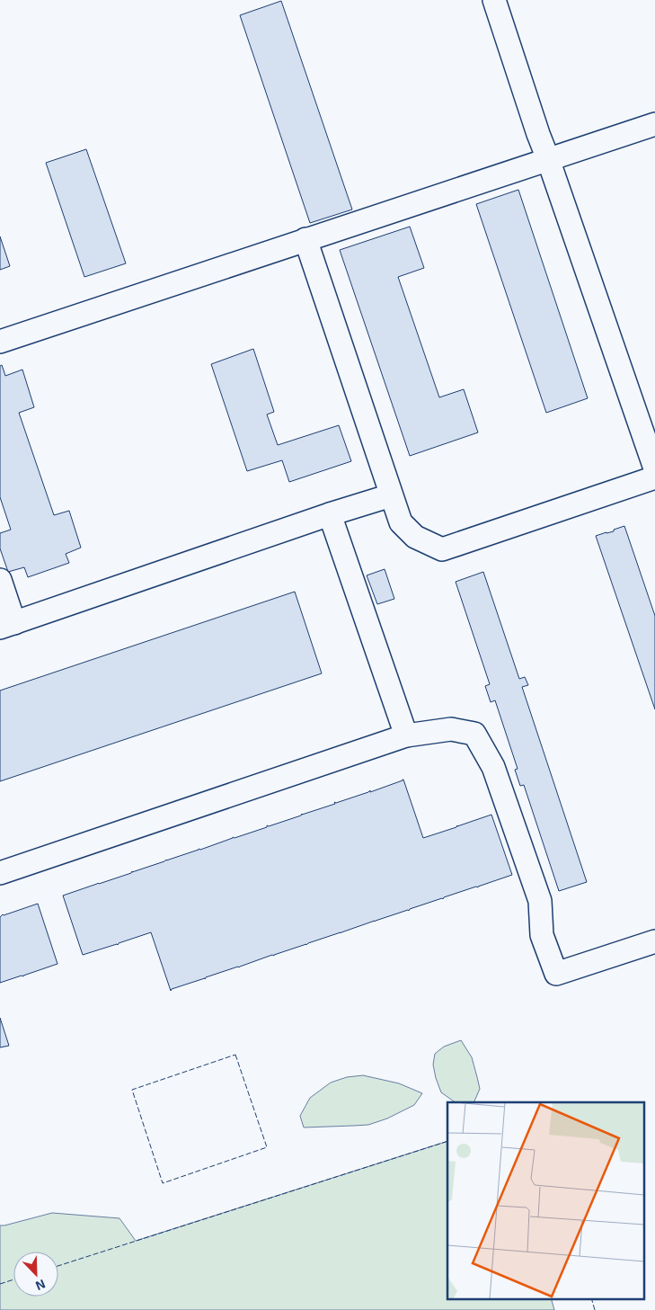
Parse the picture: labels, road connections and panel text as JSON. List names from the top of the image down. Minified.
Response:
{"north":"bottom right"}
